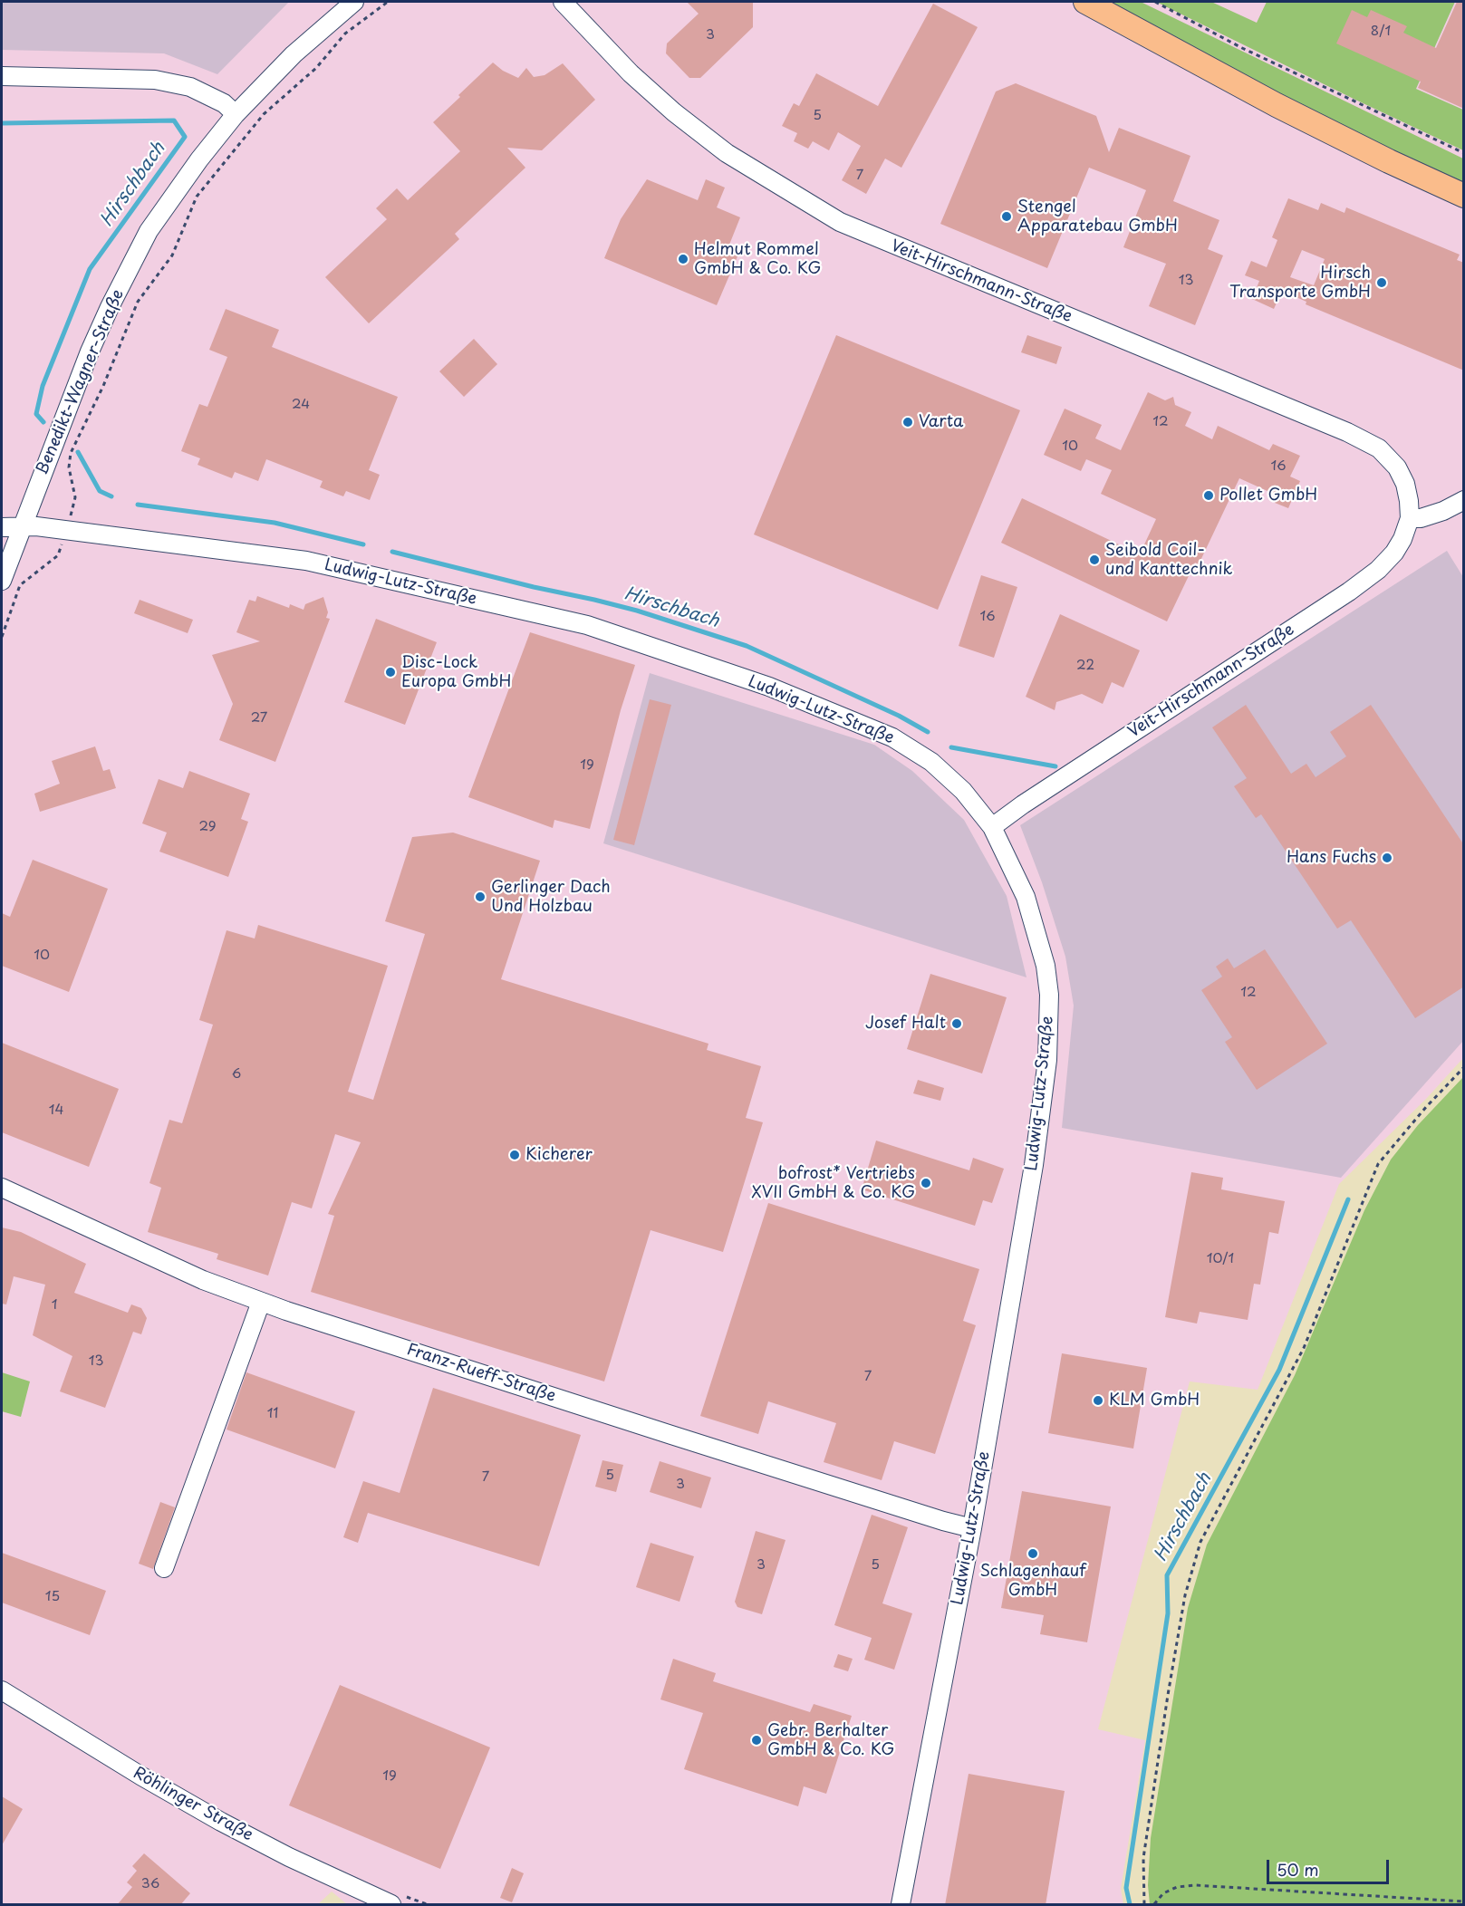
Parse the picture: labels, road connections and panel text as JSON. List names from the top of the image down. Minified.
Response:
{"streets":{"street":["Veit-Hirschmann-Straße","Benedikt-Wagner-Straße","Ludwig-Lutz-Straße","Franz-Rueff-Straße","Röhlinger Straße"]},"crossings":[["Veit-Hirschmann-Straße","Ludwig-Lutz-Straße"],["Benedikt-Wagner-Straße","Ludwig-Lutz-Straße"],["Ludwig-Lutz-Straße","Franz-Rueff-Straße"]],"water":["Hirschbach"],"places":["Stengel Apparatebau GmbH","Helmut Rommel GmbH & Co. KG","Hirsch Transporte GmbH","Varta","Pollet GmbH","Seibold Coil- und Kanttechnik","Disc-Lock Europa GmbH","Hans Fuchs","Gerlinger Dach Und Holzbau","Josef Halt","Kicherer","bofrost* Vertriebs XVII GmbH & Co. KG","KLM GmbH","Schlagenhauf GmbH","Gebr. Berhalter GmbH & Co. KG"],"house_numbers":["8/1","3","5","7","13","24","12","10","16","16","22","27","19","29","10","12","6","14","10/1","1","13","7","11","5","7","3","3","5","15","19","36"],"scale_bar":"50 m"}
